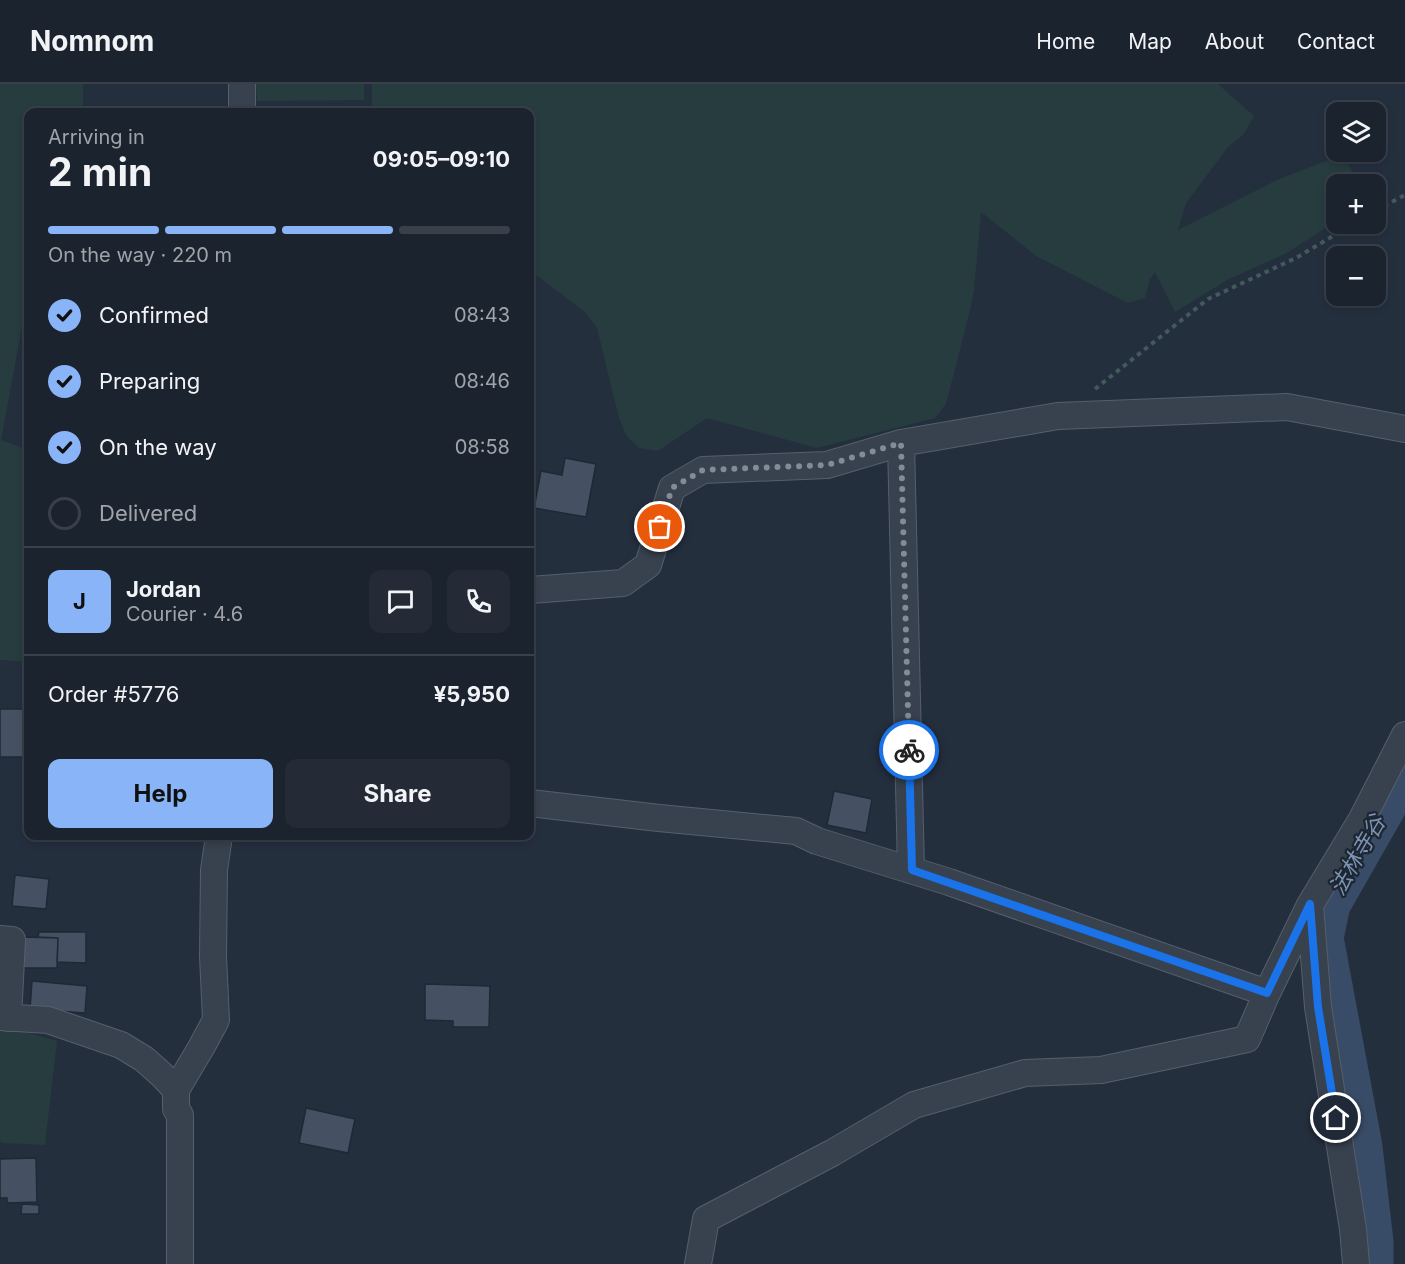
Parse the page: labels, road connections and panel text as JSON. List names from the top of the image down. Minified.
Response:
{"water":["法林寺谷"],"page":{"header":"Nomnom","nav":["Home","Map","About","Contact"],"map_buttons":["+","−"],"heading":["2 min","Arriving in","09:05–09:10"],"panel":["Jordan","Courier · 4.6","Order #5776","¥5,950"],"bar":"On the way · 220 m","list":[["Confirmed","08:43"],["Preparing","08:46"],["On the way","08:58"],"Delivered"],"round":"J","buttons":["Help","Share"]}}
